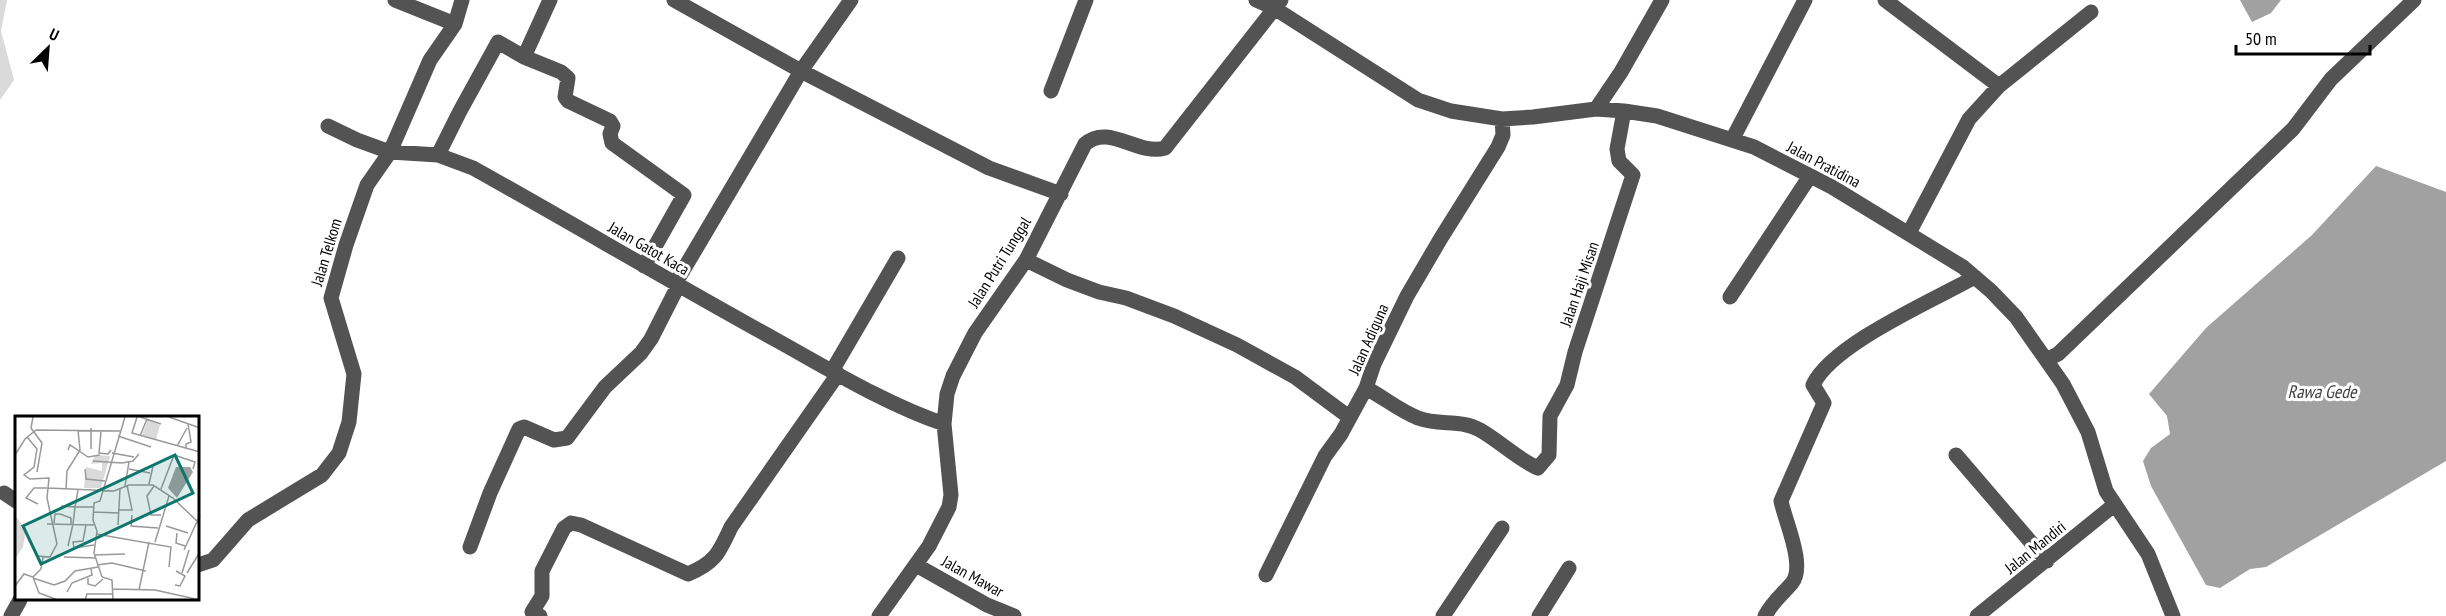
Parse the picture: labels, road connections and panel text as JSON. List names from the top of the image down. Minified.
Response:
{"streets":{"street":["Jalan Pratidina","Jalan Gatot Kaca","Jalan Telkom","Jalan Putri Tunggal","Jalan Haji Misan","Jalan Adiguna","Jalan Mandiri","Jalan Mawar"]},"crossings":[["Jalan Pratidina","Jalan Putri Tunggal"],["Jalan Pratidina","Jalan Haji Misan"],["Jalan Pratidina","Jalan Adiguna"],["Jalan Pratidina","Jalan Mandiri"],["Jalan Gatot Kaca","Jalan Telkom"],["Jalan Gatot Kaca","Jalan Putri Tunggal"],["Jalan Putri Tunggal","Jalan Mawar"],["Jalan Haji Misan","Jalan Adiguna"]],"water":["Rawa Gede"],"scale_bar":"50 m","north":"top right"}
